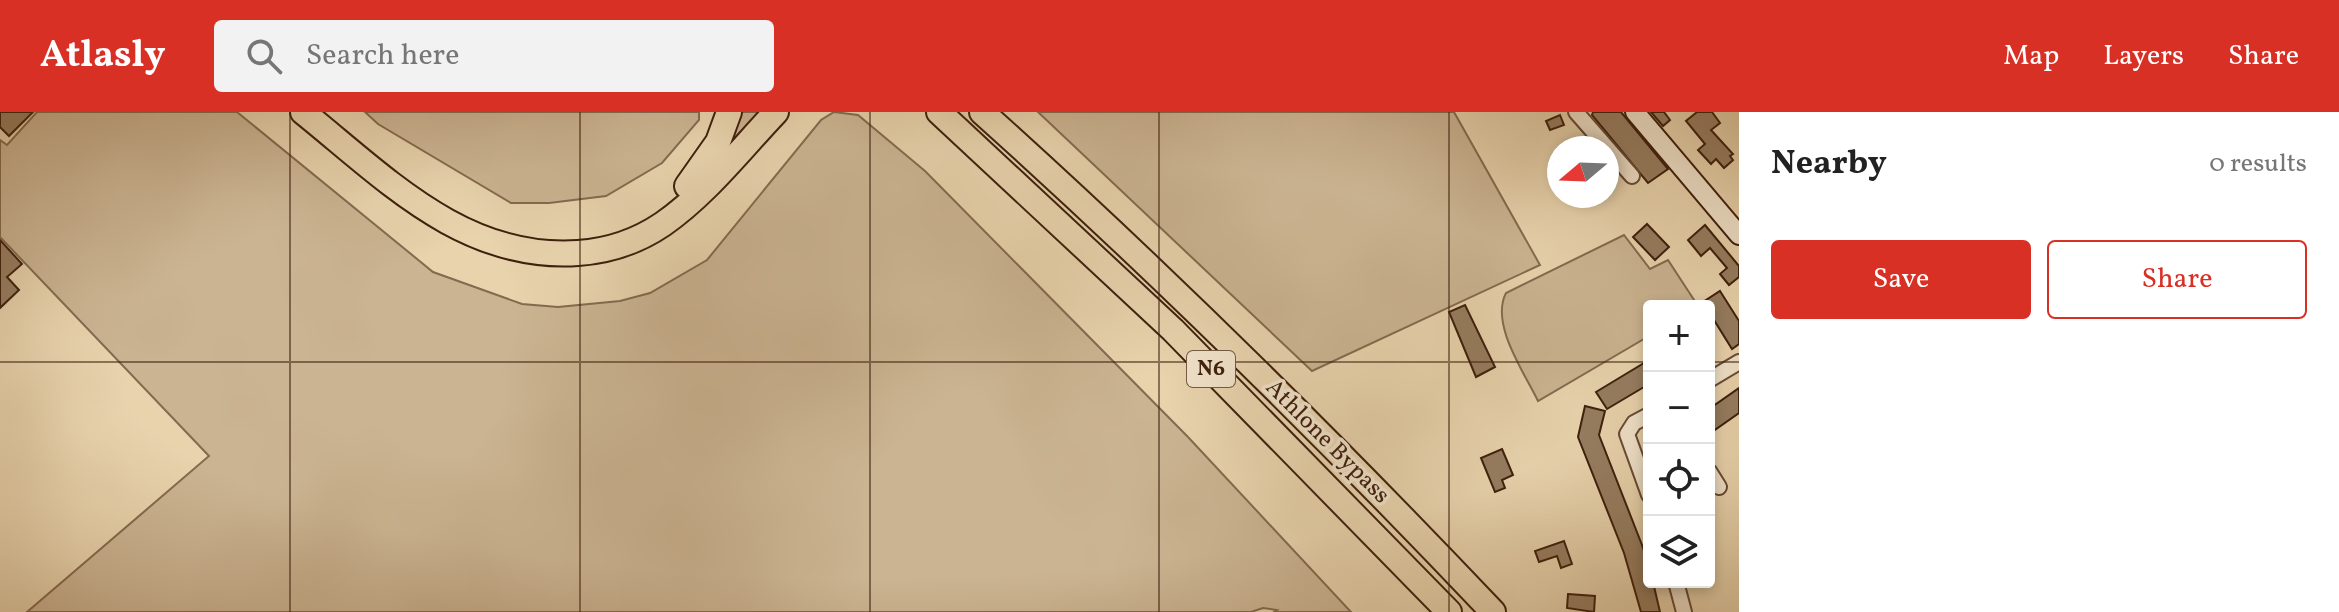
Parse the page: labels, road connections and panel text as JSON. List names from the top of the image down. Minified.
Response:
{"streets":{"highway":["N6","Athlone Bypass"]},"north":"left","page":{"header":"Atlasly","search":"Search here","nav":["Map","Layers","Share"],"heading":["Nearby","0 results"],"buttons":["Save","Share"],"map_buttons":["+","−"]}}
